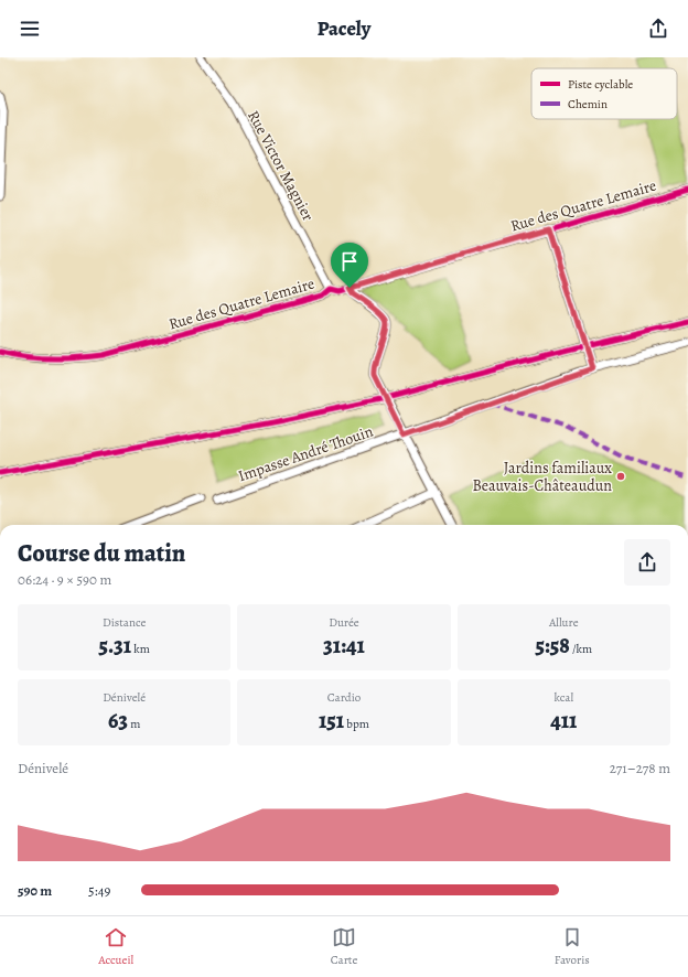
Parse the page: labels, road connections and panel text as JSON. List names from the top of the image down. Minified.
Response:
{"streets":{"street":["Rue Victor Magnier","Rue des Quatre Lemaire","Impasse André Thouin"]},"crossings":[["Rue Victor Magnier","Rue des Quatre Lemaire"]],"places":["Jardins familiaux Beauvais-Châteaudun"],"legend":["Piste cyclable","Chemin"],"page":{"header":"Pacely","heading":["Course du matin","06:24 · 9 × 590 m"],"stats":[["Distance","5.31 km"],["Durée","31:41"],["Allure","5:58 /km"],["Dénivelé","63 m"],["Cardio","151 bpm"],["kcal","411"]],"chart":["Dénivelé","271–278 m"],"list":[{"name":"590 m","note":"5:49"}],"tabs":["Accueil","Carte","Favoris"]}}
